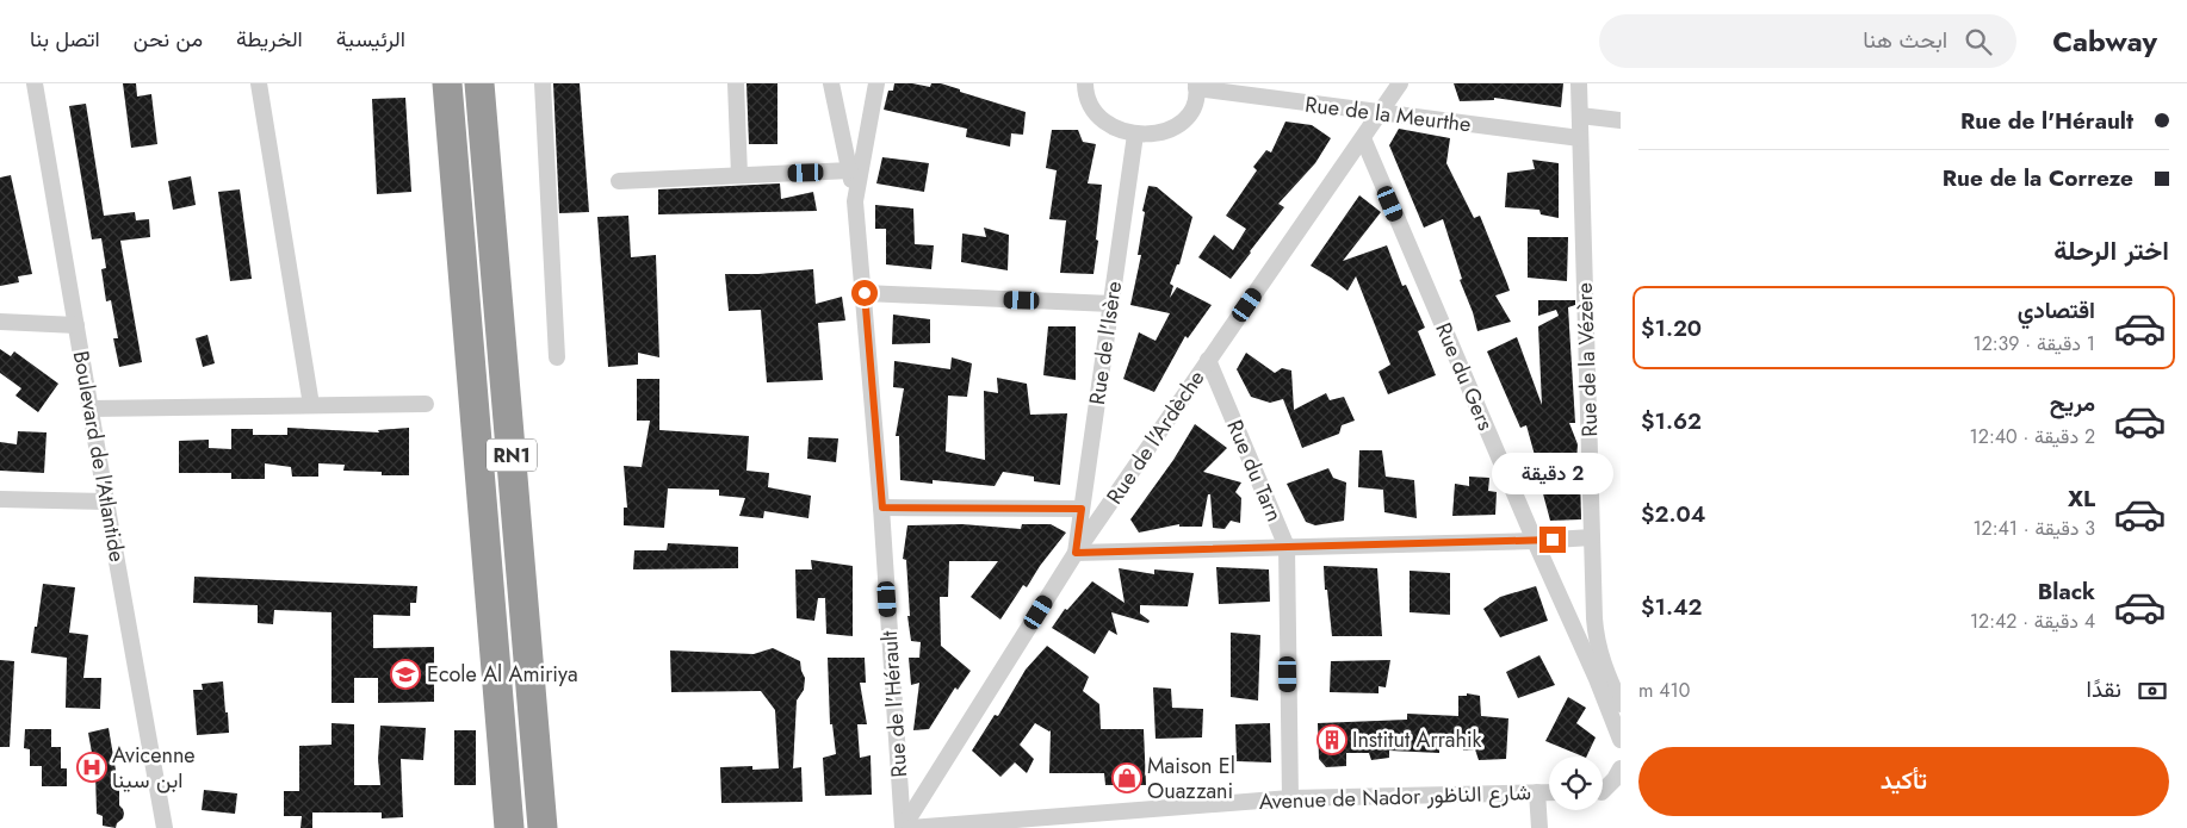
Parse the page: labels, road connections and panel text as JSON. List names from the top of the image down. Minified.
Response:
{"streets":{"highway":["RN1"],"street":["Rue de la Meurthe","Rue de l'Isère","Rue de la Vézère","Rue du Gers","Rue de l'Ardèche","Boulevard de l'Atlantide","Rue du Tarn","Rue de l'Hérault","Avenue de Nador شارع الناظور"]},"crossings":[["Rue de la Meurthe","Rue de la Vézère"],["Rue de la Meurthe","Rue de l'Ardèche"],["Rue de l'Isère","Rue de l'Ardèche"],["Rue du Gers","Rue de l'Ardèche"],["Rue de l'Ardèche","Rue du Tarn"],["Rue de l'Ardèche","Rue de l'Hérault"],["Rue du Tarn","Avenue de Nador شارع الناظور"]],"places":{"school or university":["Ecole Al Amiriya"],"building":["Institut Arrahik"],"hospital":["Avicenne ابن سينا"],"shop":["Maison El Ouazzani"]},"page":{"header":"Cabway","search":"ابحث هنا","nav":["الرئيسية","الخريطة","من نحن","اتصل بنا"],"banner":["Rue de l'Hérault","Rue de la Correze"],"heading":"اختر الرحلة","list":[{"name":"اقتصادي","note":"1 دقيقة · 12:39","value":"$1.20"},{"name":"مريح","note":"2 دقيقة · 12:40","value":"$1.62"},{"name":"XL","note":"3 دقيقة · 12:41","value":"$2.04"},{"name":"Black","note":"4 دقيقة · 12:42","value":"$1.42"}],"bubble":"2 دقيقة","pay":["نقدًا","410 m"],"buttons":"تأكيد"}}
